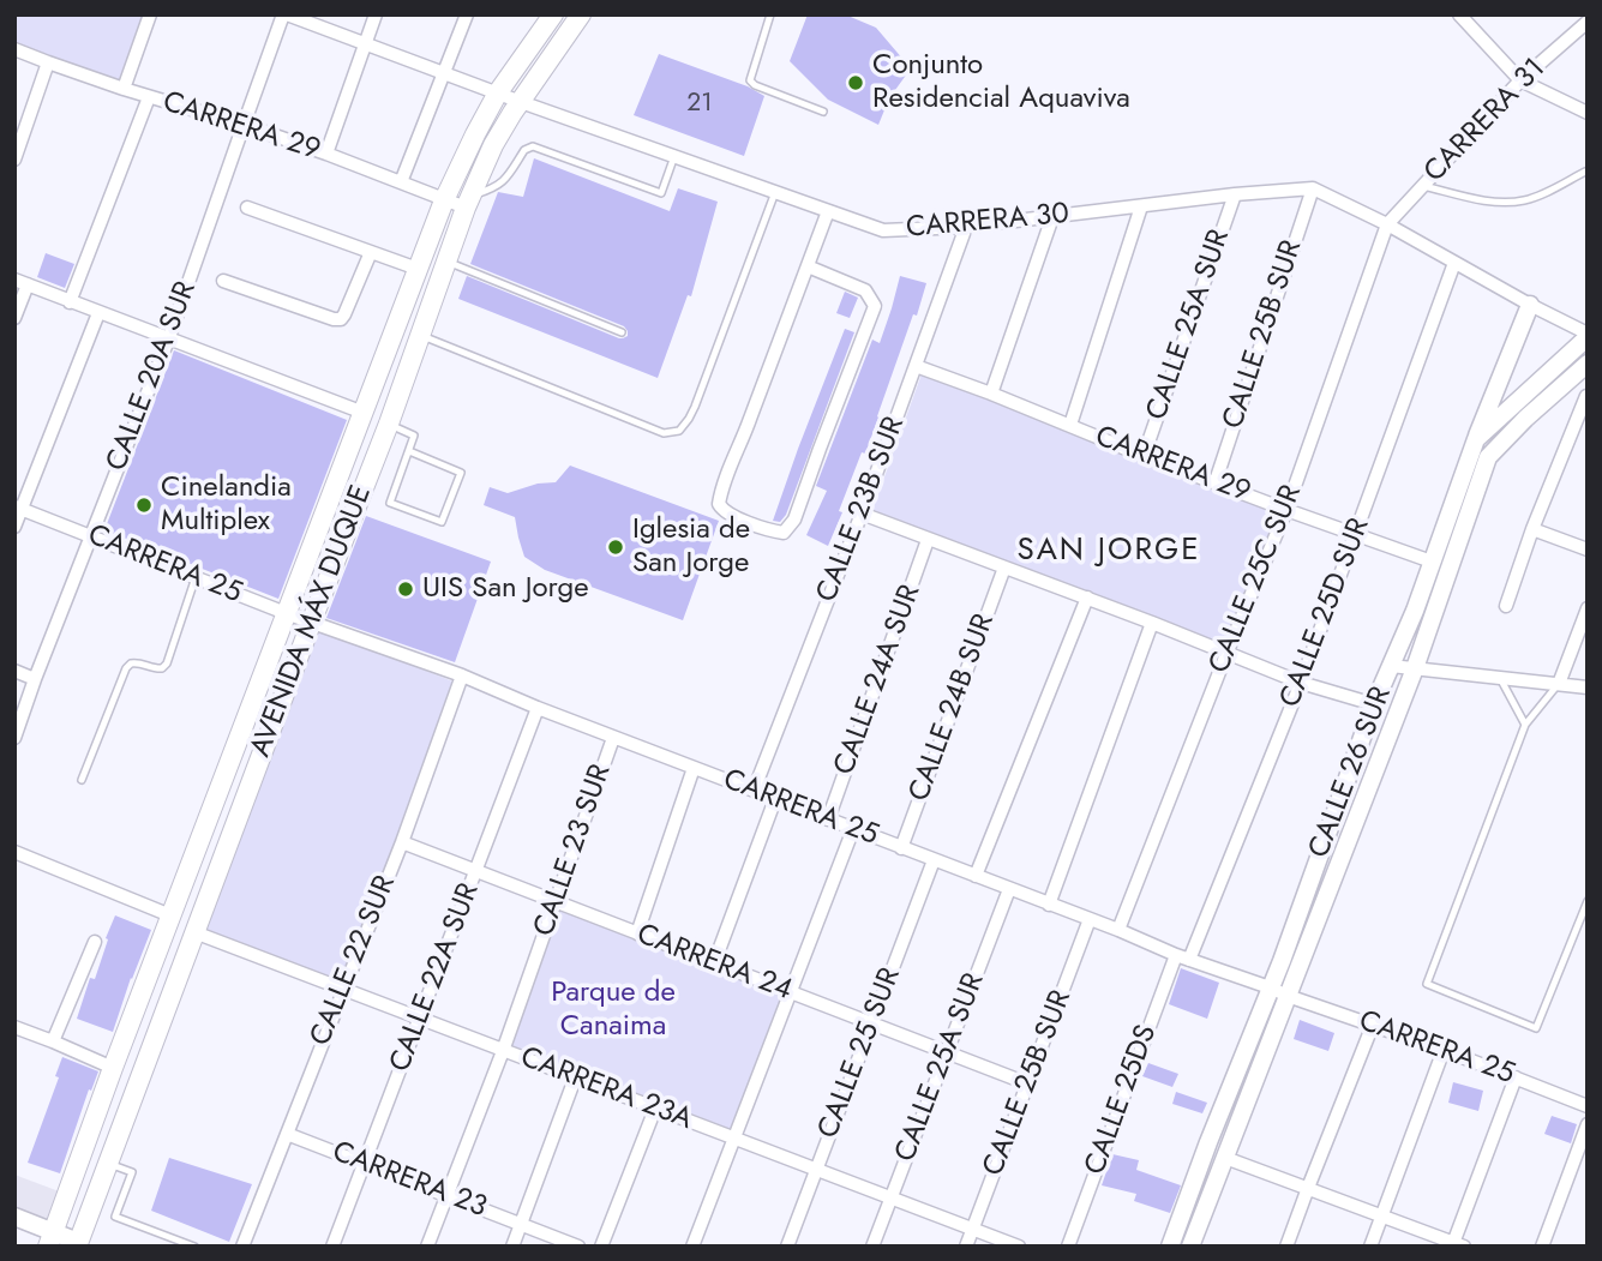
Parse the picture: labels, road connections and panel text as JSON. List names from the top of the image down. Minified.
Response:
{"streets":{"main road":["AVENIDA MÁX DUQUE"],"street":["CARRERA 31","CARRERA 29","CARRERA 30","CALLE 25A SUR","CALLE 25B SUR","CALLE 20A SUR","CALLE 23B SUR","CARRERA 25","CALLE 25C SUR","CALLE 25D SUR","CALLE 24A SUR","CALLE 24B SUR","CALLE 26 SUR","CALLE 23 SUR","CALLE 22 SUR","CARRERA 24","CALLE 22A SUR","CALLE 25 SUR","CARRERA 23A","CALLE 25DS","CARRERA 23"]},"crossings":[["CARRERA 31","CALLE 25C SUR"],["CARRERA 29","CALLE 25A SUR"],["CARRERA 29","CALLE 25B SUR"],["CARRERA 29","CALLE 20A SUR"],["CARRERA 29","CALLE 23B SUR"],["CARRERA 29","CALLE 25C SUR"],["CARRERA 29","CALLE 25D SUR"],["CARRERA 29","AVENIDA MÁX DUQUE"],["CARRERA 29","CALLE 26 SUR"],["CARRERA 30","CALLE 25A SUR"],["CARRERA 30","CALLE 25B SUR"],["CARRERA 30","CALLE 20A SUR"],["CARRERA 30","CALLE 23B SUR"],["CARRERA 30","AVENIDA MÁX DUQUE"],["CALLE 25A SUR","CARRERA 25"],["CALLE 25A SUR","CARRERA 24"],["CALLE 25A SUR","CARRERA 23A"],["CALLE 25B SUR","CARRERA 25"],["CALLE 25B SUR","CARRERA 24"],["CALLE 25B SUR","CARRERA 23A"],["CALLE 20A SUR","CARRERA 25"],["CALLE 23B SUR","CARRERA 25"],["CARRERA 25","CALLE 25C SUR"],["CARRERA 25","CALLE 25D SUR"],["CARRERA 25","AVENIDA MÁX DUQUE"],["CARRERA 25","CALLE 24A SUR"],["CARRERA 25","CALLE 24B SUR"],["CARRERA 25","CALLE 26 SUR"],["CARRERA 25","CALLE 23 SUR"],["CARRERA 25","CALLE 22 SUR"],["CARRERA 25","CALLE 22A SUR"],["CARRERA 25","CALLE 25 SUR"],["CARRERA 25","CALLE 25DS"],["AVENIDA MÁX DUQUE","CARRERA 23A"],["CALLE 23 SUR","CARRERA 24"],["CALLE 23 SUR","CARRERA 23A"],["CALLE 23 SUR","CARRERA 23"],["CALLE 22 SUR","CARRERA 24"],["CALLE 22 SUR","CARRERA 23A"],["CALLE 22 SUR","CARRERA 23"],["CARRERA 24","CALLE 22A SUR"],["CARRERA 24","CALLE 25 SUR"],["CALLE 22A SUR","CARRERA 23A"],["CALLE 22A SUR","CARRERA 23"],["CALLE 25 SUR","CARRERA 23A"]],"districts":["SAN JORGE"],"parks":["Parque de Canaima"],"places":["Conjunto Residencial Aquaviva","Cinelandia Multiplex","Iglesia de San Jorge","UIS San Jorge"],"house_numbers":["21"]}
